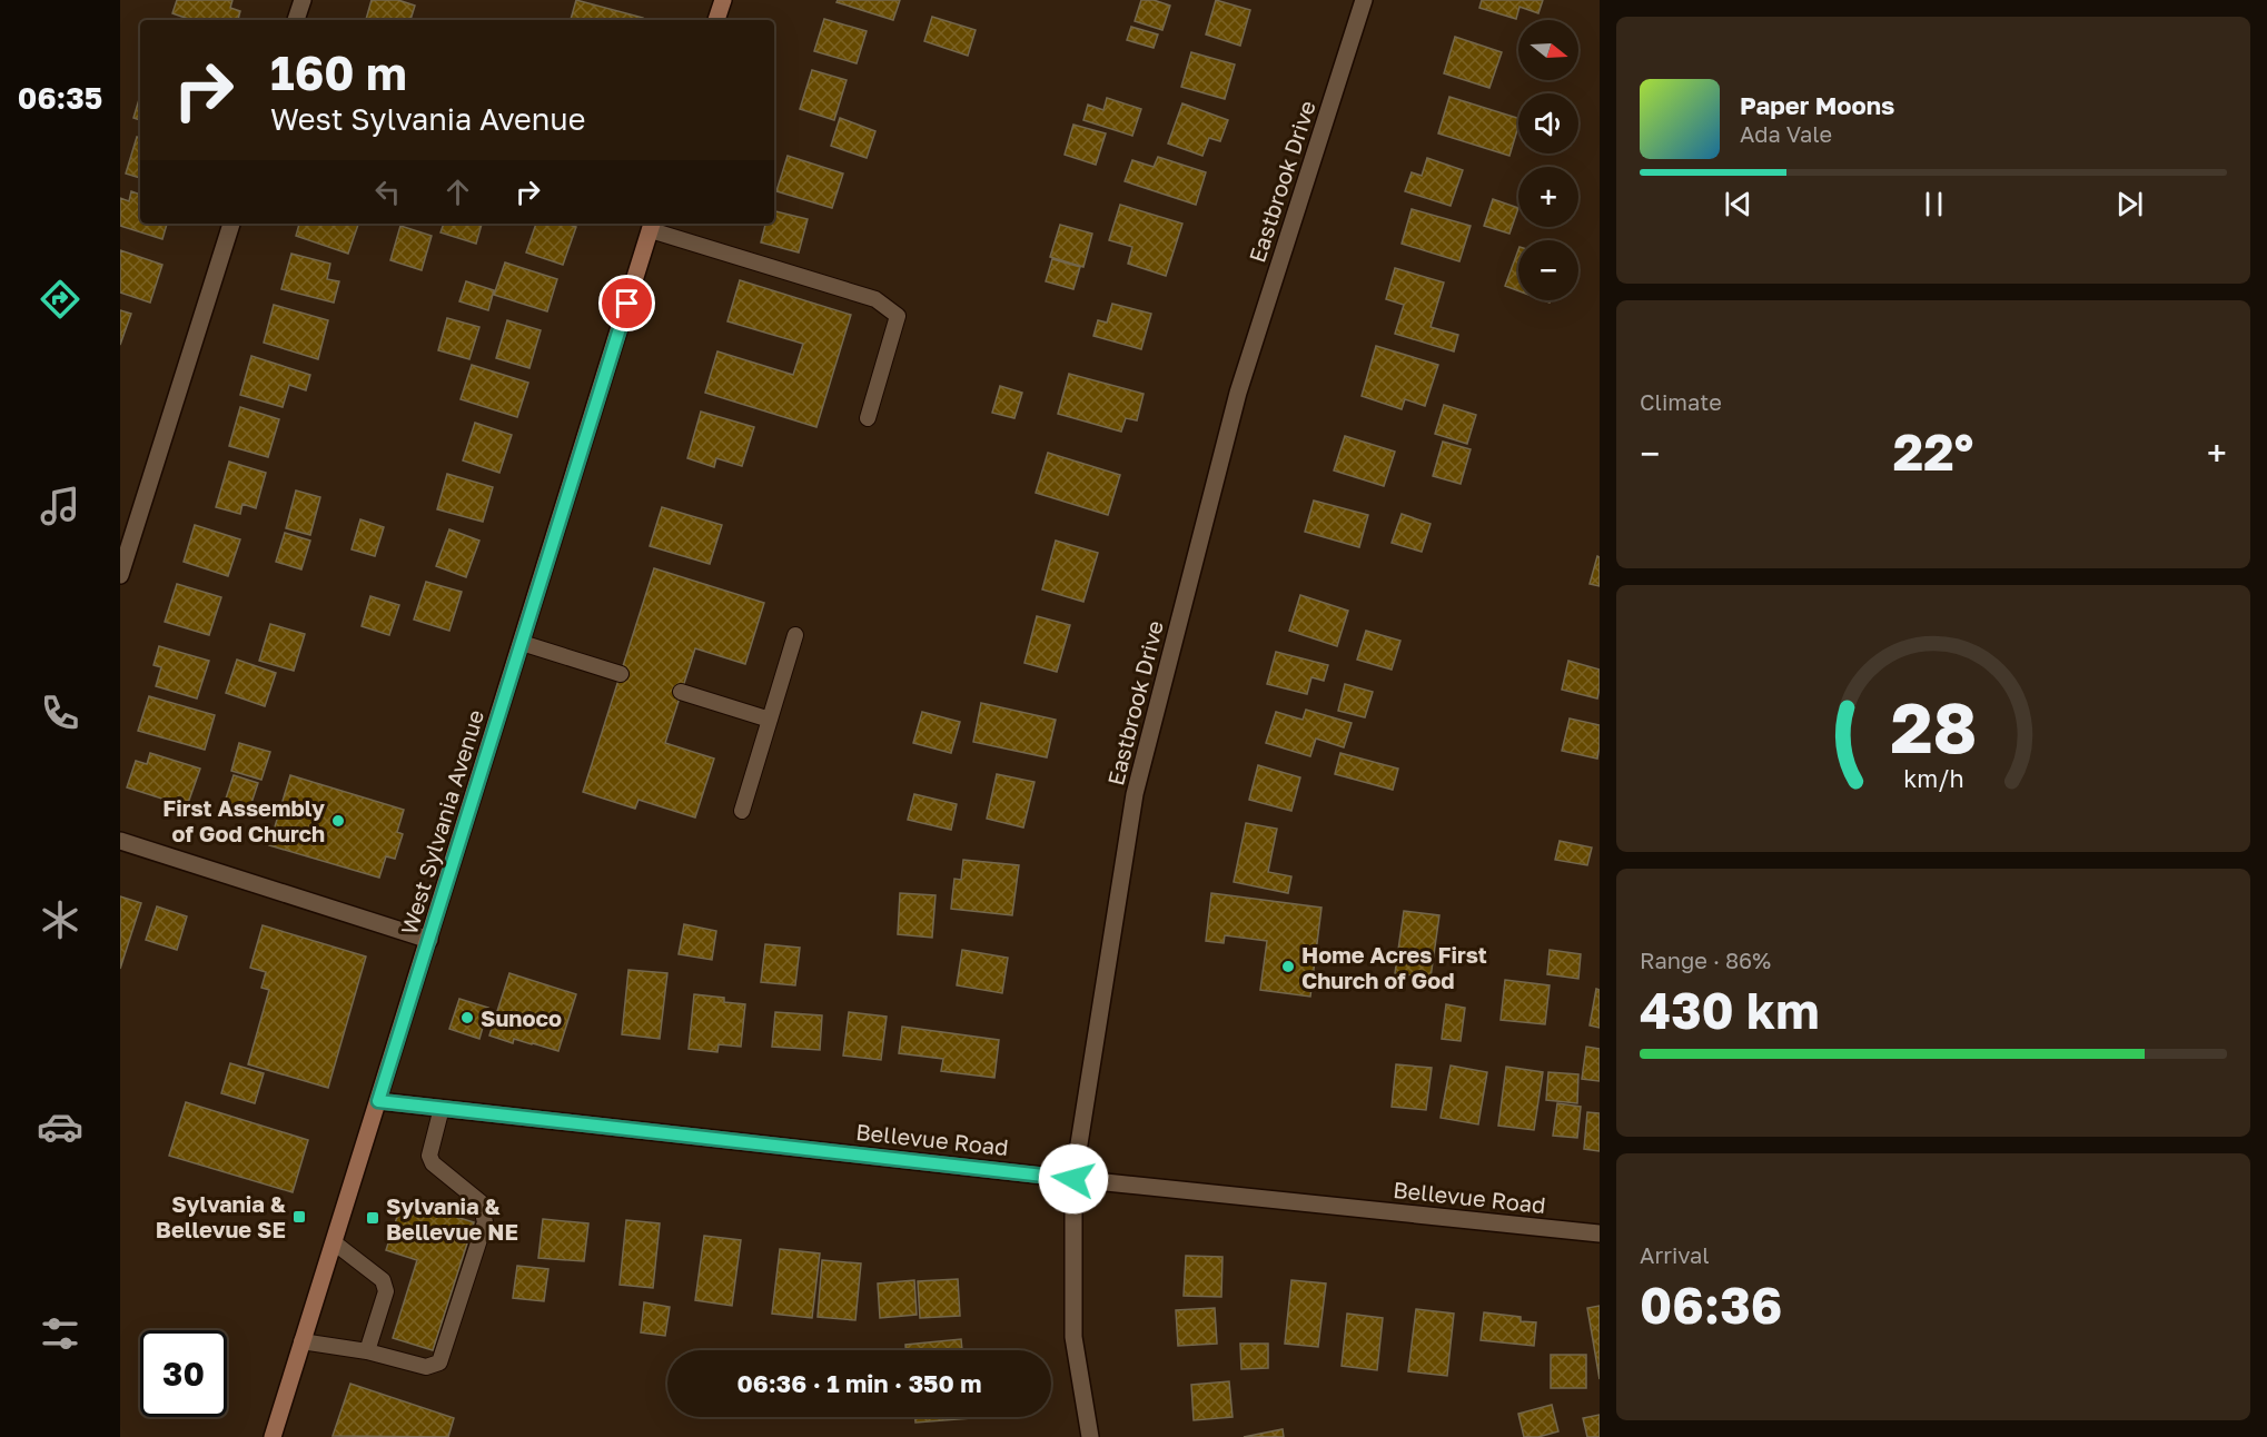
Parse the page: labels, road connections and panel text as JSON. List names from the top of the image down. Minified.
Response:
{"streets":{"main road":["West Sylvania Avenue"],"street":["Eastbrook Drive","Bellevue Road"]},"crossings":[["Eastbrook Drive","Bellevue Road"],["West Sylvania Avenue","Bellevue Road"]],"places":{"other":["First Assembly of God Church","Home Acres First Church of God","Sunoco"],"transit":["Sylvania & Bellevue SE","Sylvania & Bellevue NE"]},"north":"right","page":{"tabs":"06:35","map_buttons":["+","−"],"turn":["160 m","West Sylvania Avenue"],"song":["Paper Moons","Ada Vale"],"tile":["Climate",["Range · 86%","430 km"],["Arrival","06:36"]],"heat":["−","22°","+"],"limit":"30","trip":"06:36 · 1 min · 350 m","gauge":["28","km/h"]}}
